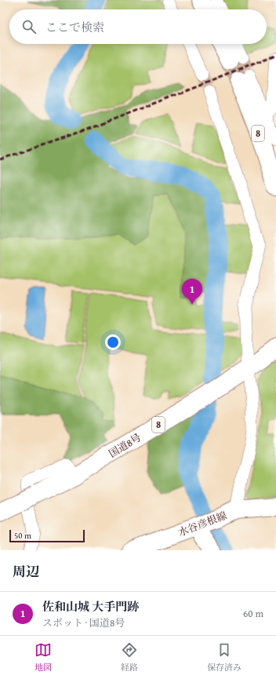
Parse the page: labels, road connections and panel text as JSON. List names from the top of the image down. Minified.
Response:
{"streets":{"main road":["8","国道8号","水谷彦根線"]},"scale_bar":"50 m","page":{"search":"ここで検索","pins":"1","scale":"50 m","heading":"周辺","list":[{"mark":"1","name":"佐和山城 大手門跡","note":"スポット · 国道8号","value":"60 m"}],"nav":["地図","経路","保存済み"]}}
